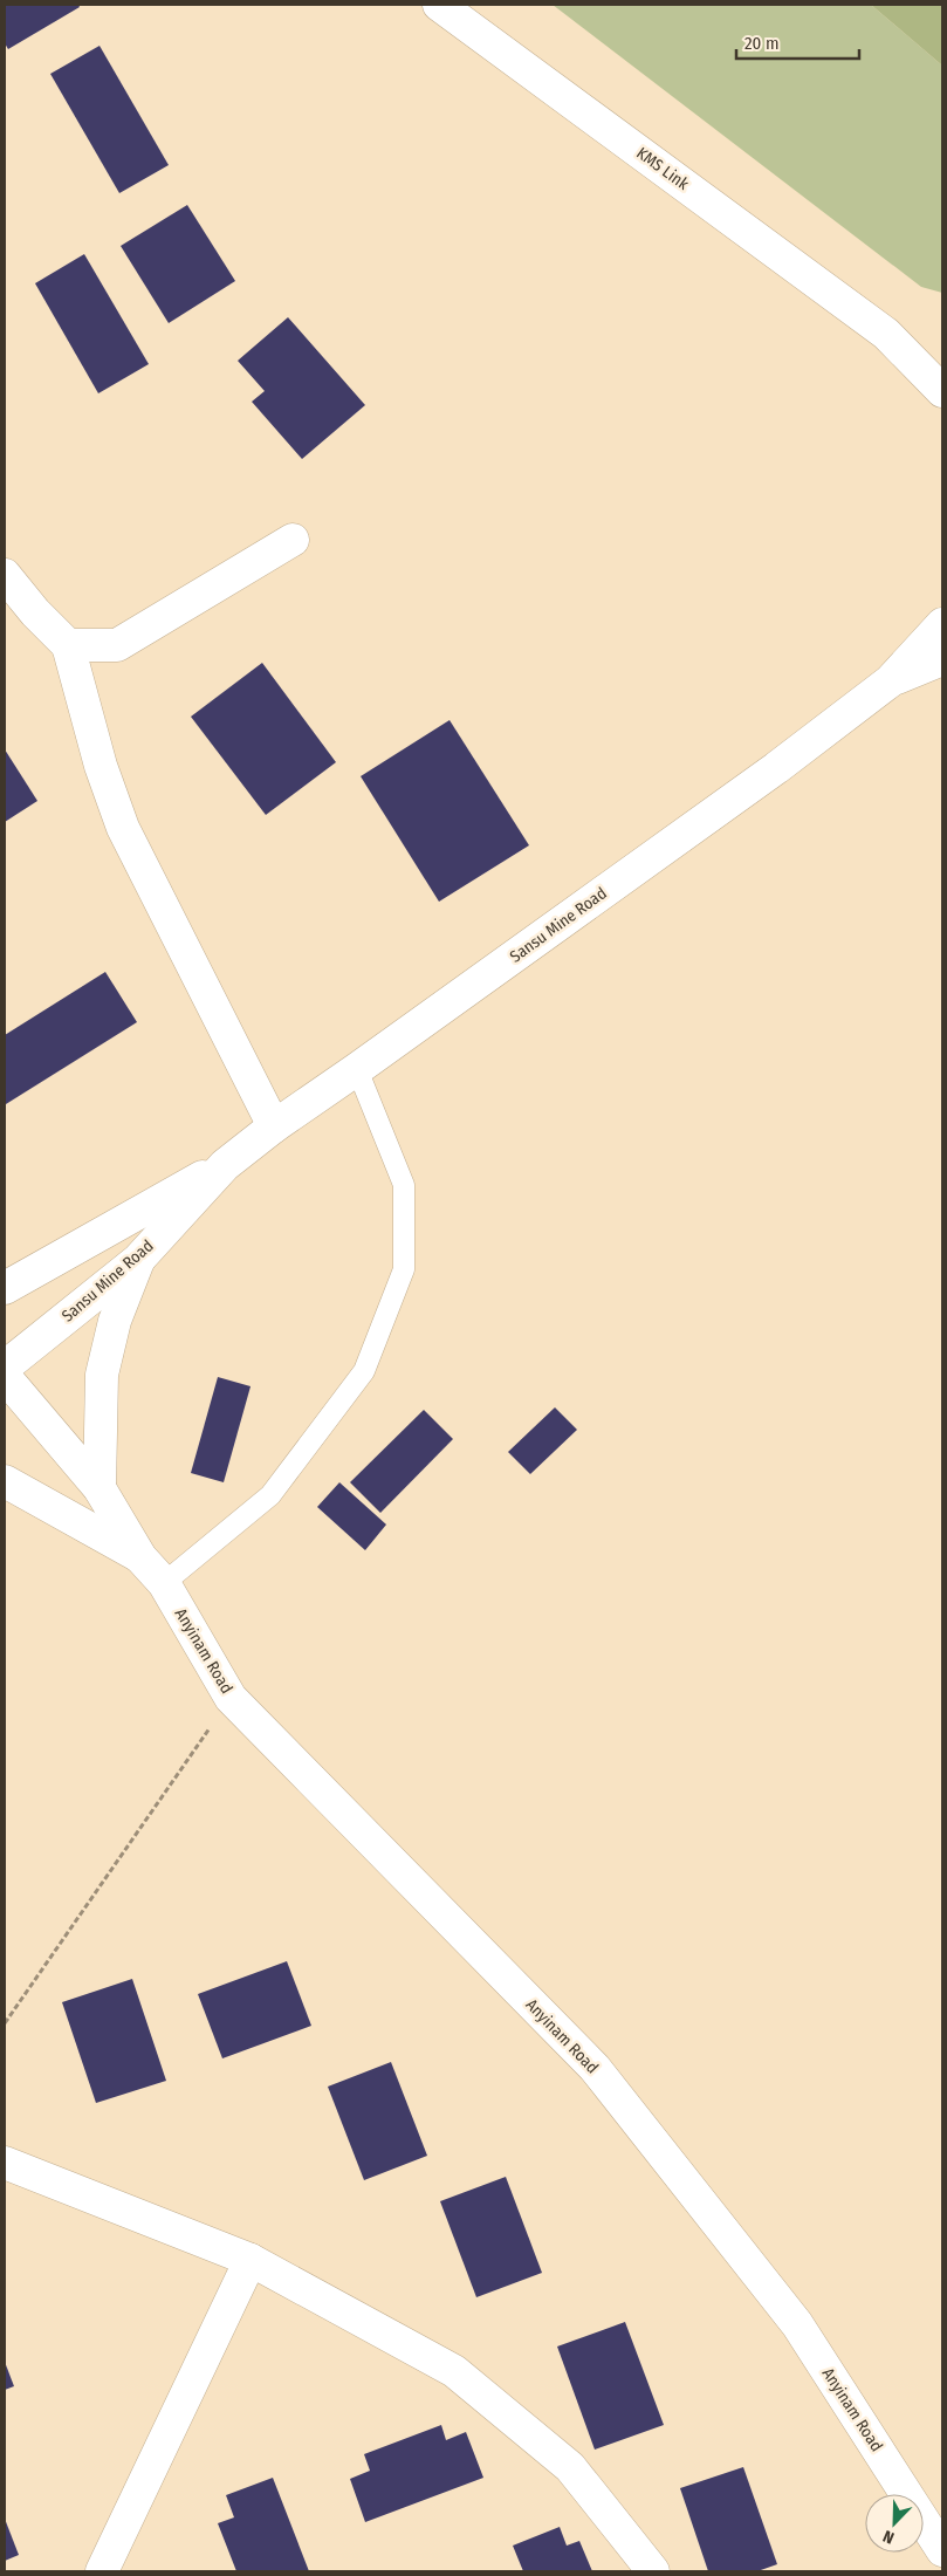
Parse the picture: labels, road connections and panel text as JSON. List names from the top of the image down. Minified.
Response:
{"streets":{"street":["KMS Link","Sansu Mine Road","Anyinam Road"]},"crossings":[["Sansu Mine Road","Anyinam Road"]],"scale_bar":"20 m","north":"bottom left"}
